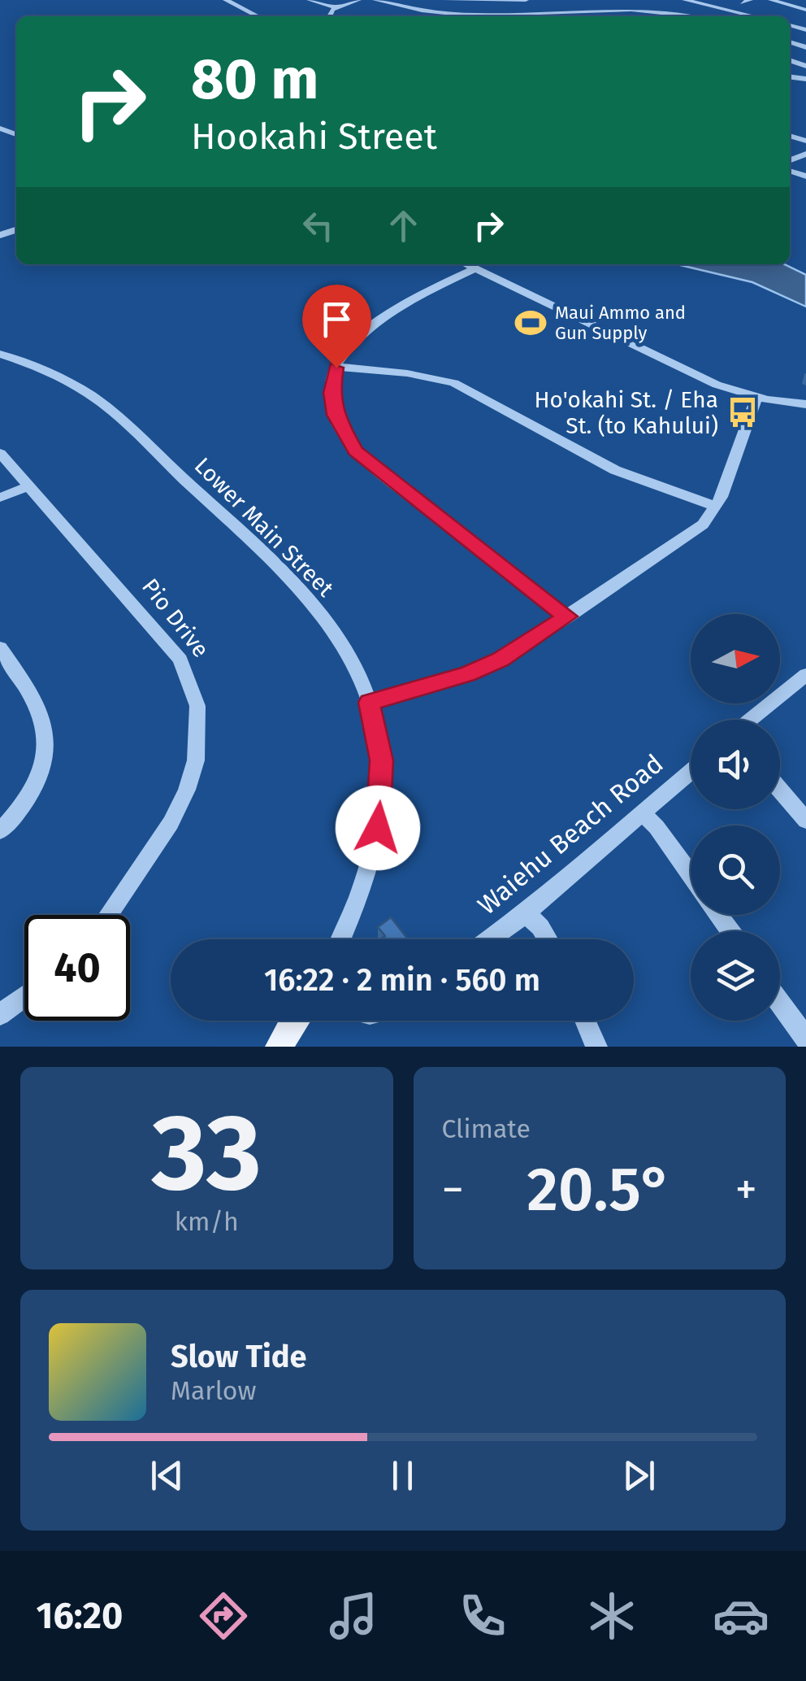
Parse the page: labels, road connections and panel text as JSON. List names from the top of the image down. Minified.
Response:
{"streets":{"street":["Lower Main Street","Pio Drive","Waiehu Beach Road"]},"places":{"sports":["Maui Ammo and Gun Supply"],"bus stop":["Ho'okahi St. / Eha St. (to Kahului)"]},"north":"right","page":{"turn":["80 m","Hookahi Street"],"limit":"40","trip":"16:22 · 2 min · 560 m","tile":[["33","km/h"],"Climate"],"heat":["−","20.5°","+"],"song":["Slow Tide","Marlow"],"tabs":"16:20"}}
